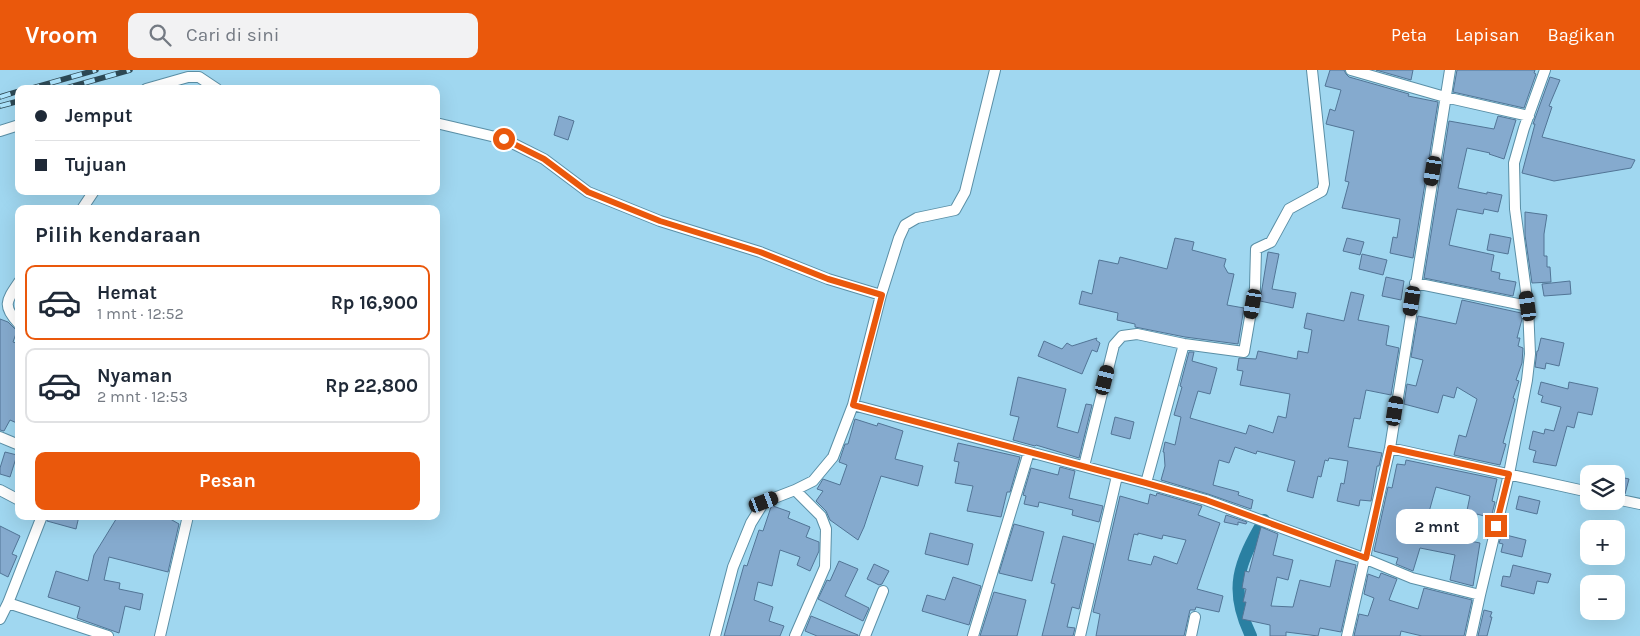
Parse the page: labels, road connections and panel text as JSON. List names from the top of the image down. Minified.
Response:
{"page":{"header":"Vroom","search":"Cari di sini","nav":["Peta","Lapisan","Bagikan"],"banner":["Jemput","Tujuan"],"heading":"Pilih kendaraan","list":[{"name":"Hemat","note":"1 mnt · 12:52","value":"Rp 16,900"},{"name":"Nyaman","note":"2 mnt · 12:53","value":"Rp 22,800"}],"buttons":"Pesan","map_buttons":["+","−"],"bubble":"2 mnt"}}
